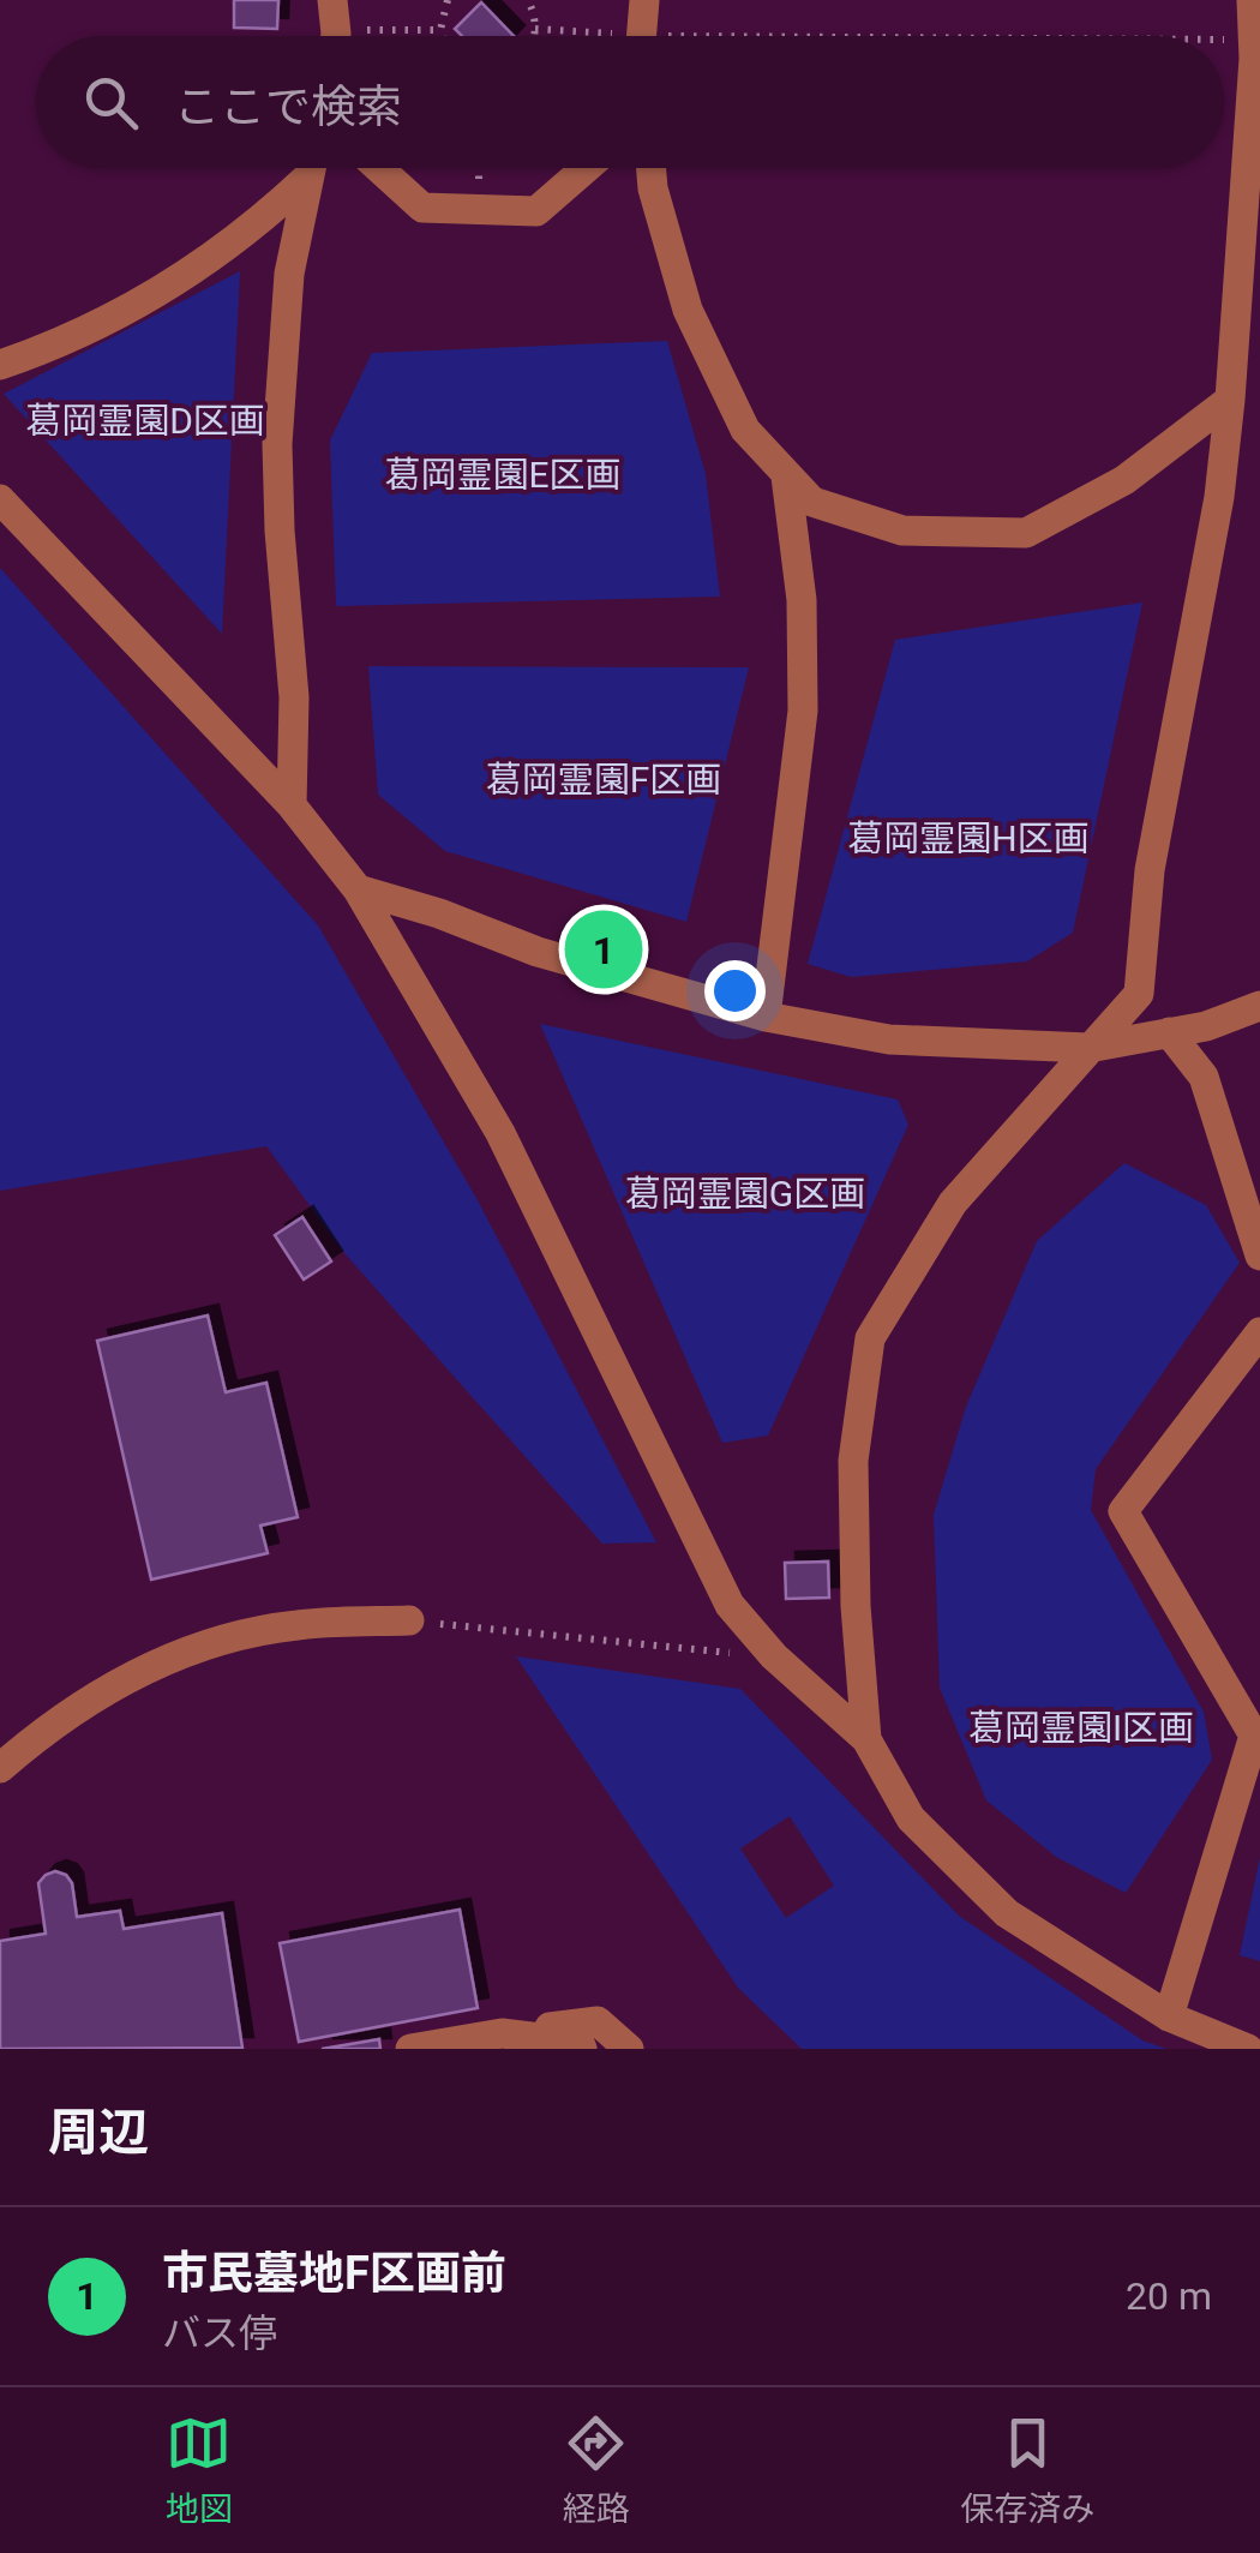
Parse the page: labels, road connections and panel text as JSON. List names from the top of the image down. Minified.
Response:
{"parks":["葛岡霊園D区画","葛岡霊園E区画","葛岡霊園F区画","葛岡霊園H区画","葛岡霊園G区画","葛岡霊園I区画"],"page":{"search":"ここで検索","pins":"1","heading":"周辺","list":[{"mark":"1","name":"市民墓地F区画前","note":"バス停","value":"20 m"}],"nav":["地図","経路","保存済み"]}}
